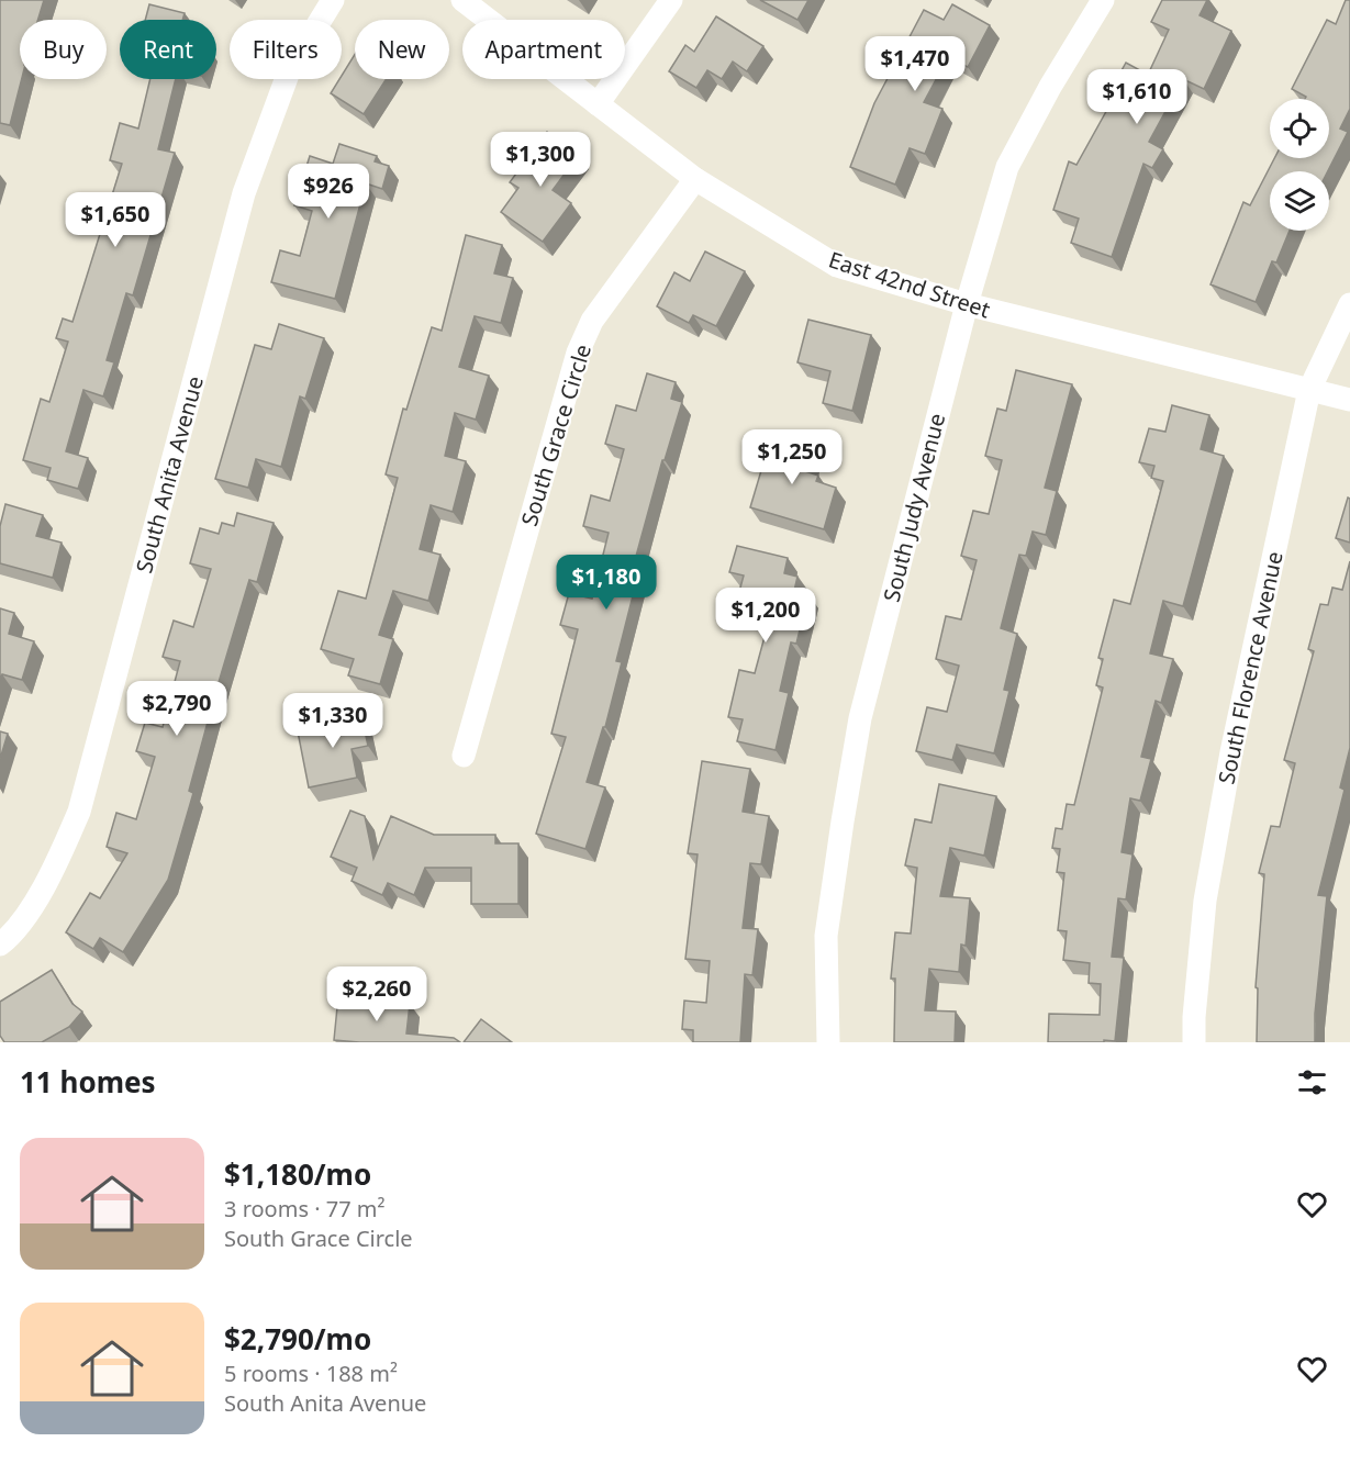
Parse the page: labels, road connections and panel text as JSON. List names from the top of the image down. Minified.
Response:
{"streets":{"street":["East 42nd Street","South Grace Circle","South Anita Avenue","South Judy Avenue","South Florence Avenue"]},"crossings":[["East 42nd Street","South Grace Circle"],["East 42nd Street","South Judy Avenue"],["East 42nd Street","South Florence Avenue"]],"page":{"chip":["Buy","Rent","Filters","New","Apartment"],"price":["$1,470","$1,610","$1,300","$926","$1,650","$1,250","$1,180","$1,200","$2,790","$1,330","$2,260"],"heading":"11 homes","list":[{"name":"$1,180/mo","note":"3 rooms · 77 m² · South Grace Circle"},{"name":"$2,790/mo","note":"5 rooms · 188 m² · South Anita Avenue"}]}}
